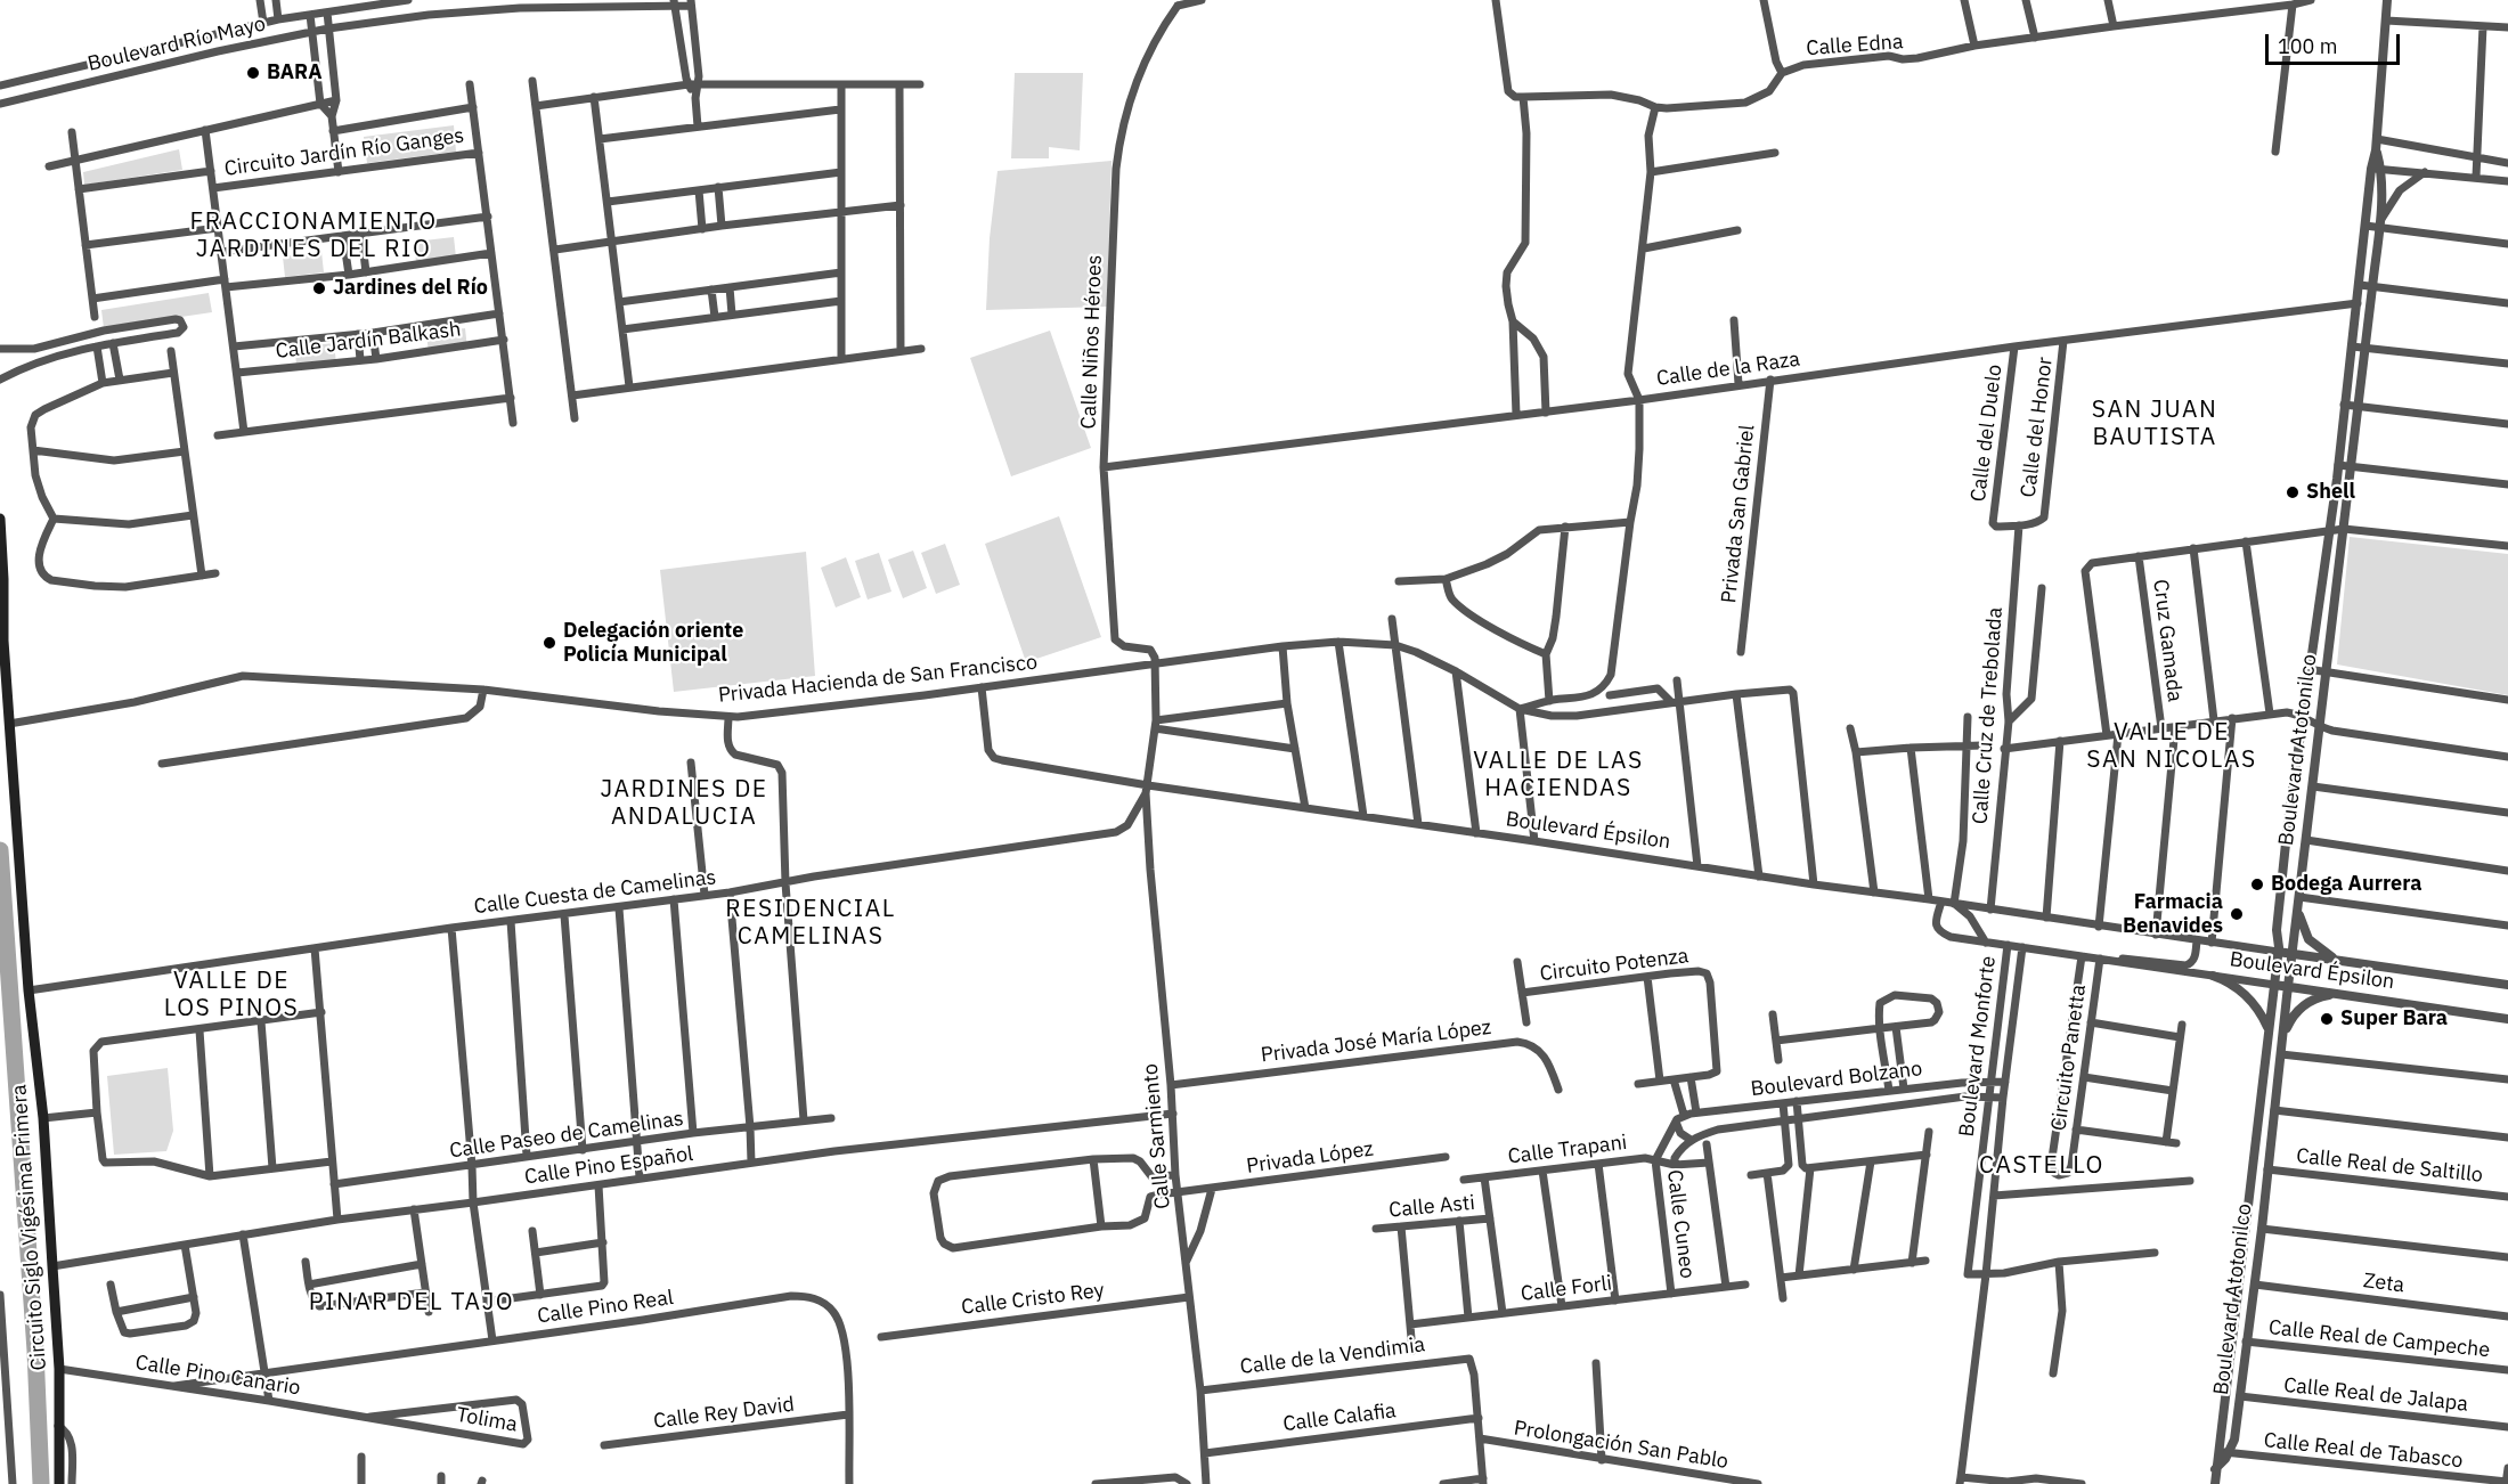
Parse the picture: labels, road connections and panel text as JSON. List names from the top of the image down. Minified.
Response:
{"streets":{"main road":["Circuito Siglo Vigésima Primera"],"street":["Boulevard Río Mayo","Calle Edna","Circuito Jardín Río Ganges","Calle Jardín Balkash","Calle Niños Héroes","Calle de la Raza","Calle del Honor","Calle del Duelo","Privada San Gabriel","Cruz Gamada","Privada Hacienda de San Francisco","Calle Cruz de Trebolada","Boulevard Atotonilco","Boulevard Épsilon","Calle Cuesta de Camelinas","Circuito Potenza","Privada José María López","Boulevard Monforte","Circuito Panetta","Boulevard Bolzano","Calle Paseo de Camelinas","Calle Sarmiento","Calle Trapani","Privada López","Calle Pino Español","Calle Real de Saltillo","Calle Asti","Calle Cuneo","Zeta","Calle Forli","Calle Cristo Rey","Calle Pino Real","Calle Real de Campeche","Calle de la Vendimia","Calle Pino Canario","Calle Real de Jalapa","Calle Rey David","Calle Calafia","Tolima","Prolongación San Pablo","Calle Real de Tabasco"]},"crossings":[["Circuito Jardín Río Ganges","Calle Jardín Balkash"],["Calle Niños Héroes","Calle de la Raza"],["Calle Niños Héroes","Privada Hacienda de San Francisco"],["Calle de la Raza","Calle del Honor"],["Calle de la Raza","Calle del Duelo"],["Calle de la Raza","Privada San Gabriel"],["Calle de la Raza","Boulevard Atotonilco"],["Calle del Honor","Calle del Duelo"],["Calle del Honor","Calle Cruz de Trebolada"],["Calle del Duelo","Calle Cruz de Trebolada"],["Privada Hacienda de San Francisco","Boulevard Épsilon"],["Privada Hacienda de San Francisco","Circuito Siglo Vigésima Primera"],["Calle Cruz de Trebolada","Boulevard Épsilon"],["Boulevard Atotonilco","Boulevard Épsilon"],["Boulevard Atotonilco","Calle Real de Saltillo"],["Boulevard Atotonilco","Zeta"],["Boulevard Atotonilco","Calle Real de Campeche"],["Boulevard Atotonilco","Calle Real de Jalapa"],["Boulevard Atotonilco","Calle Real de Tabasco"],["Boulevard Épsilon","Calle Cuesta de Camelinas"],["Boulevard Épsilon","Boulevard Monforte"],["Boulevard Épsilon","Circuito Panetta"],["Boulevard Épsilon","Calle Sarmiento"],["Calle Cuesta de Camelinas","Calle Sarmiento"],["Calle Cuesta de Camelinas","Circuito Siglo Vigésima Primera"],["Privada José María López","Calle Sarmiento"],["Boulevard Monforte","Boulevard Bolzano"],["Calle Sarmiento","Privada López"],["Calle Sarmiento","Calle Pino Español"],["Calle Sarmiento","Calle Cristo Rey"],["Calle Sarmiento","Calle de la Vendimia"],["Calle Sarmiento","Calle Calafia"],["Calle Trapani","Calle Cuneo"],["Calle Pino Español","Circuito Siglo Vigésima Primera"],["Calle Cuneo","Calle Forli"],["Circuito Siglo Vigésima Primera","Calle Pino Canario"],["Calle Pino Real","Calle Pino Canario"],["Calle Pino Real","Calle Rey David"],["Calle de la Vendimia","Calle Calafia"],["Calle Pino Canario","Tolima"]],"districts":["FRACCIONAMIENTO JARDINES DEL RIO","SAN JUAN BAUTISTA","VALLE DE SAN NICOLAS","VALLE DE LAS HACIENDAS","JARDINES DE ANDALUCIA","RESIDENCIAL CAMELINAS","VALLE DE LOS PINOS","CASTELLO","PINAR DEL TAJO"],"places":["BARA","Jardines del Río","Shell","Delegación oriente Policía Municipal","Bodega Aurrera","Farmacia Benavides","Super Bara"],"scale_bar":"100 m"}
